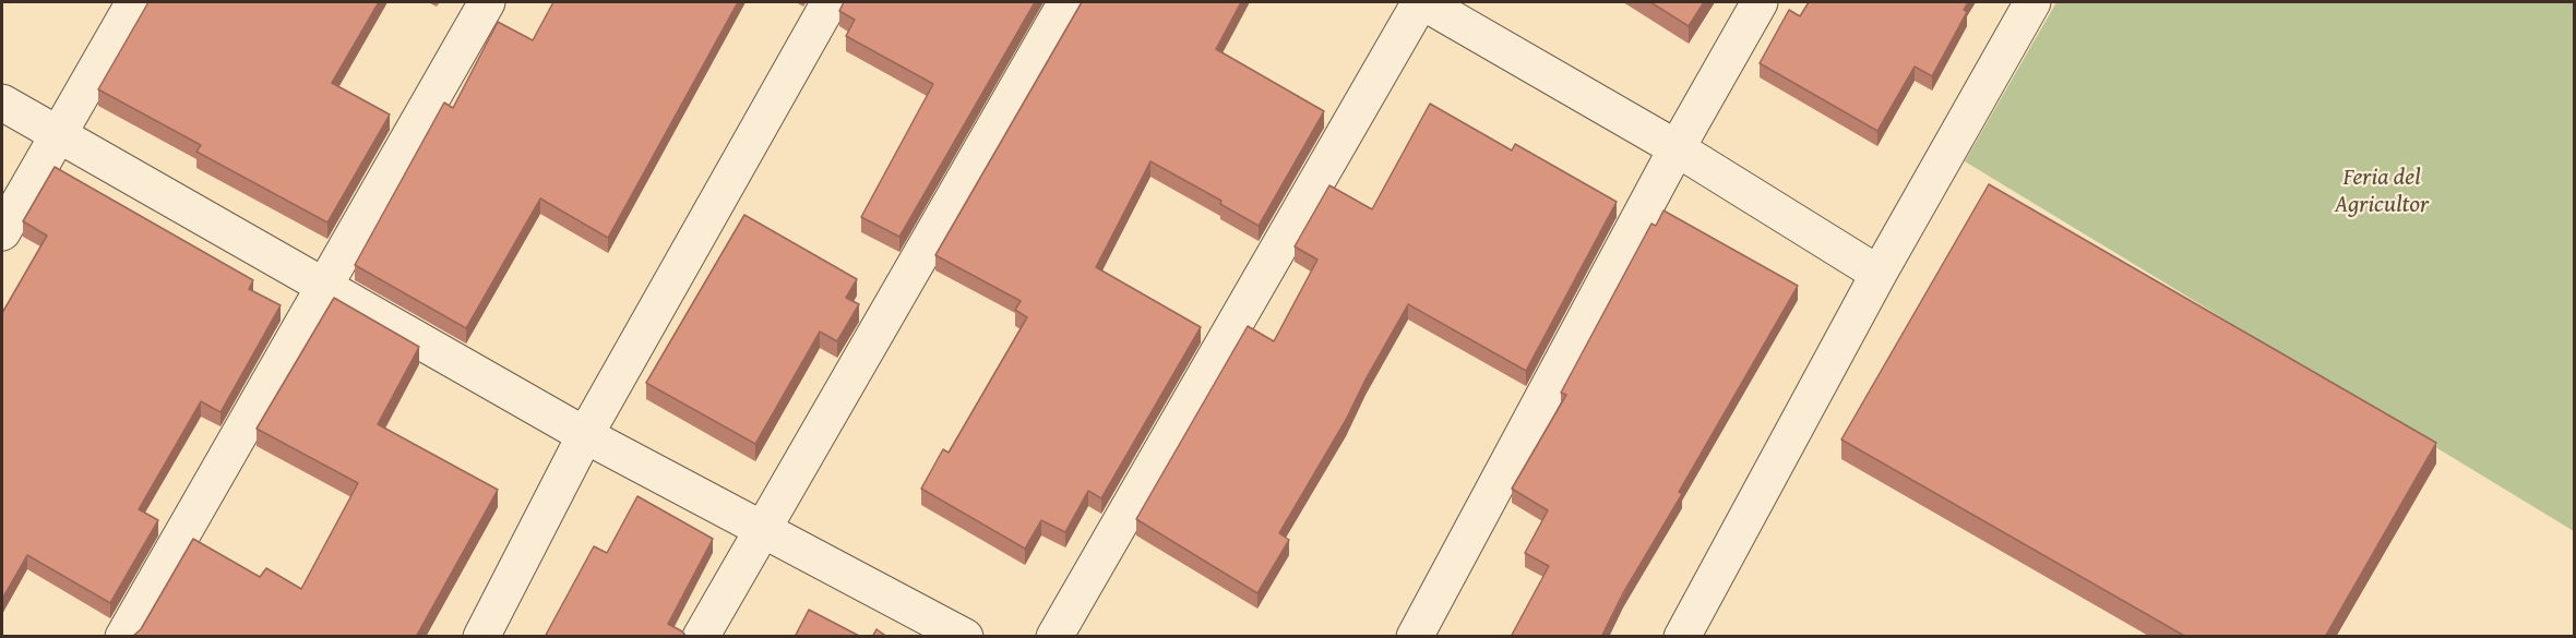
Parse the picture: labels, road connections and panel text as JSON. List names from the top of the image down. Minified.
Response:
{"parks":["Feria del Agricultor"]}
